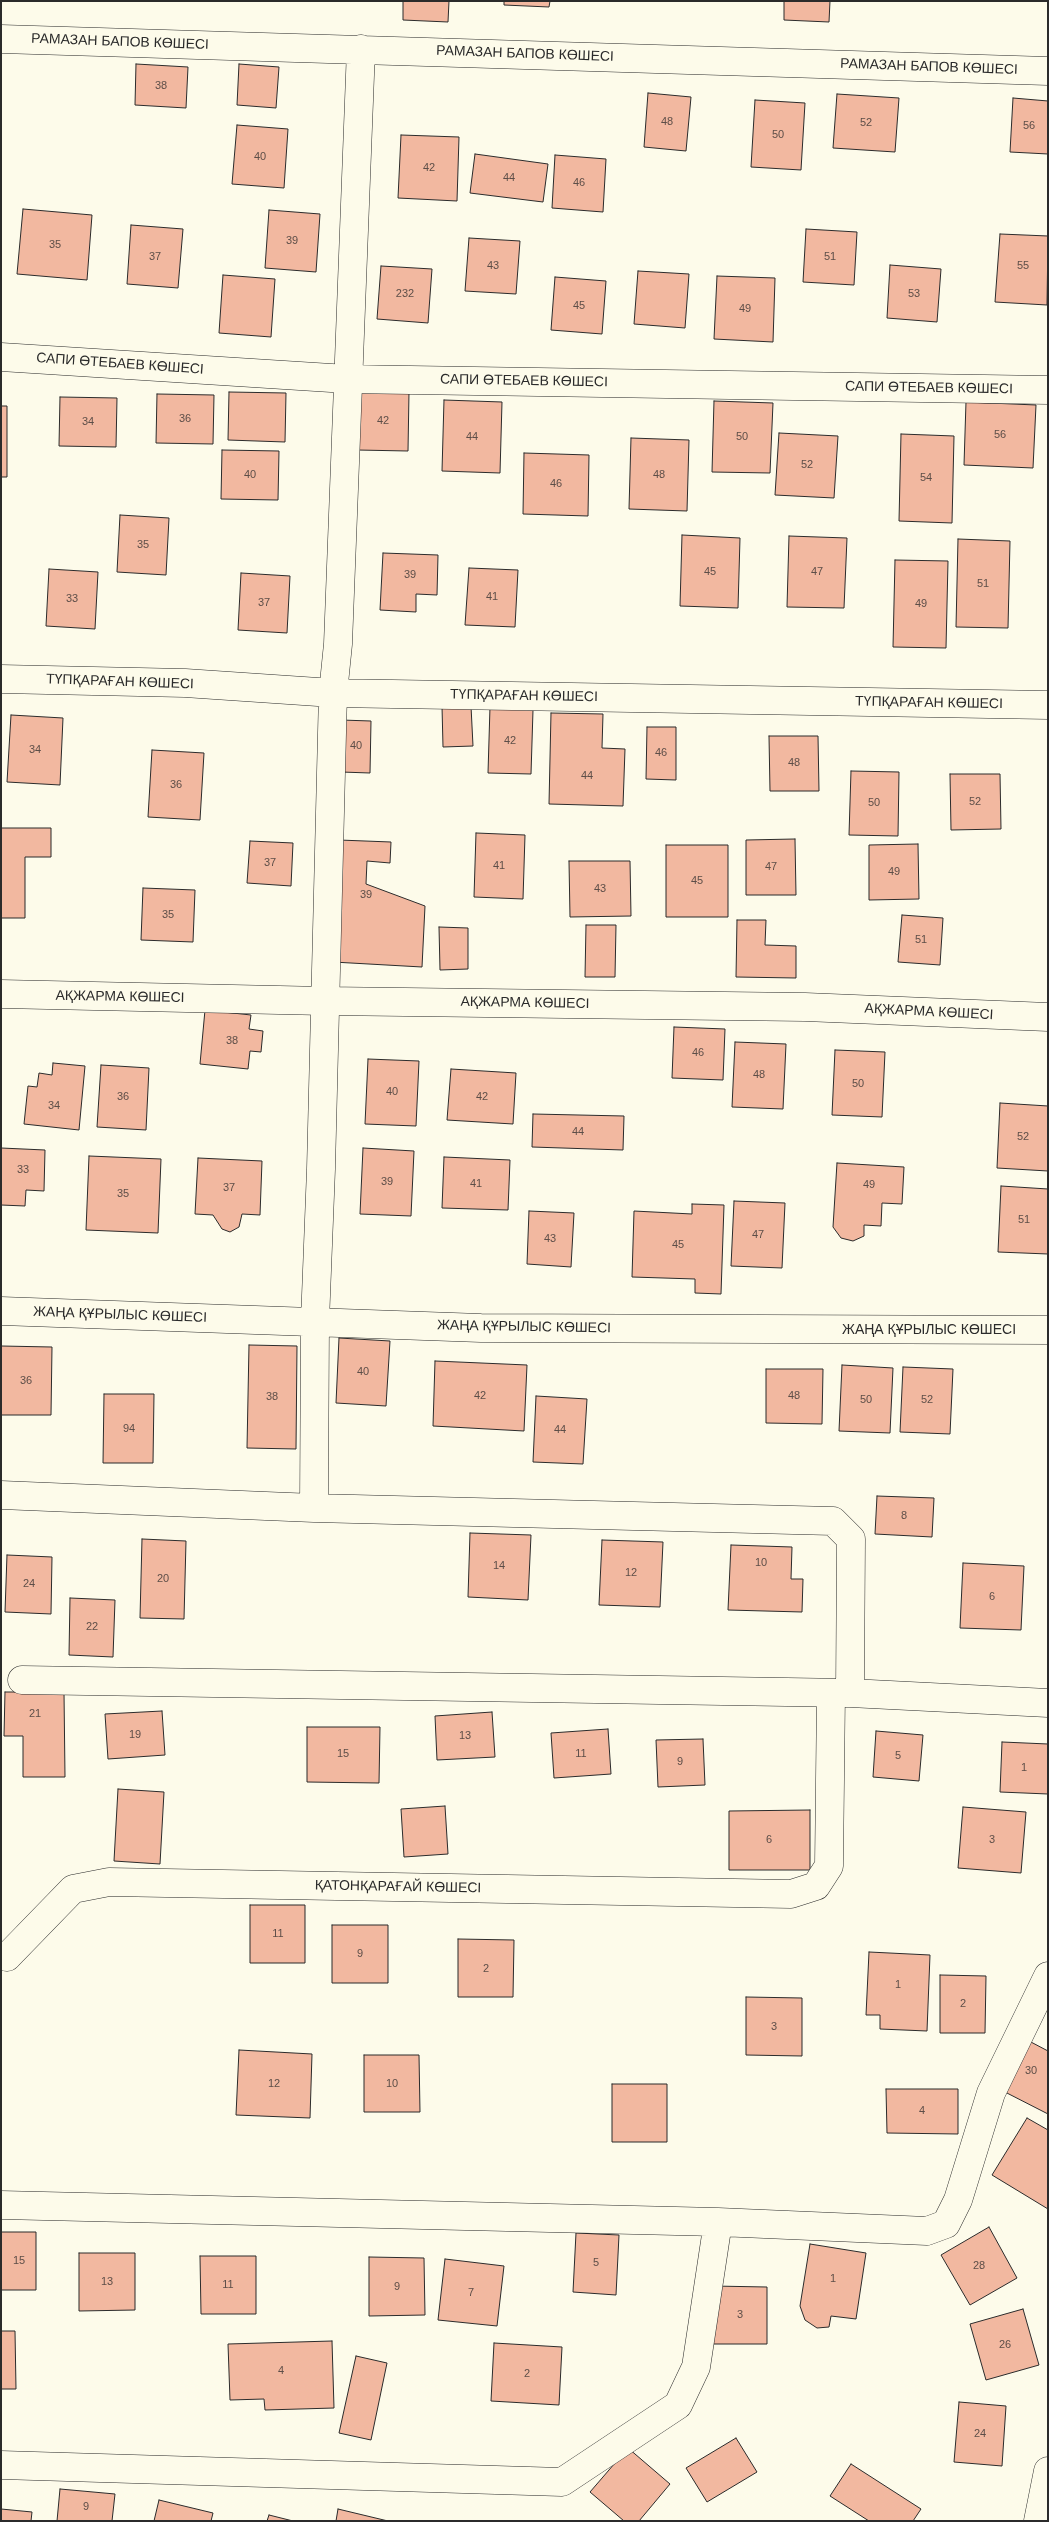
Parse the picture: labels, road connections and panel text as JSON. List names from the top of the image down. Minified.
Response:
{"streets":{"street":["РАМАЗАН БАПОВ КӨШЕСІ","САПИ ӨТЕБАЕВ КӨШЕСІ","ТҮПҚАРАҒАН КӨШЕСІ","АҚЖАРМА КӨШЕСІ","ЖАҢА ҚҰРЫЛЫС КӨШЕСІ","ҚАТОНҚАРАҒАЙ КӨШЕСІ"]},"house_numbers":["38","48","52","56","50","40","42","44","46","39","35","37","51","43","55","232","53","45","49","36","42","34","56","44","50","52","40","48","54","46","35","45","47","39","51","41","33","37","49","42","40","34","46","48","44","36","52","50","37","41","47","49","45","43","39","35","51","38","46","48","50","40","36","42","34","44","52","33","39","41","49","37","35","51","47","43","45","40","36","42","48","38","50","52","94","44","8","10","14","12","20","24","6","22","21","19","13","15","11","5","9","1","6","3","11","9","2","1","2","3","30","12","10","4","15","5","28","1","13","11","9","7","3","26","4","2","24","9"]}
